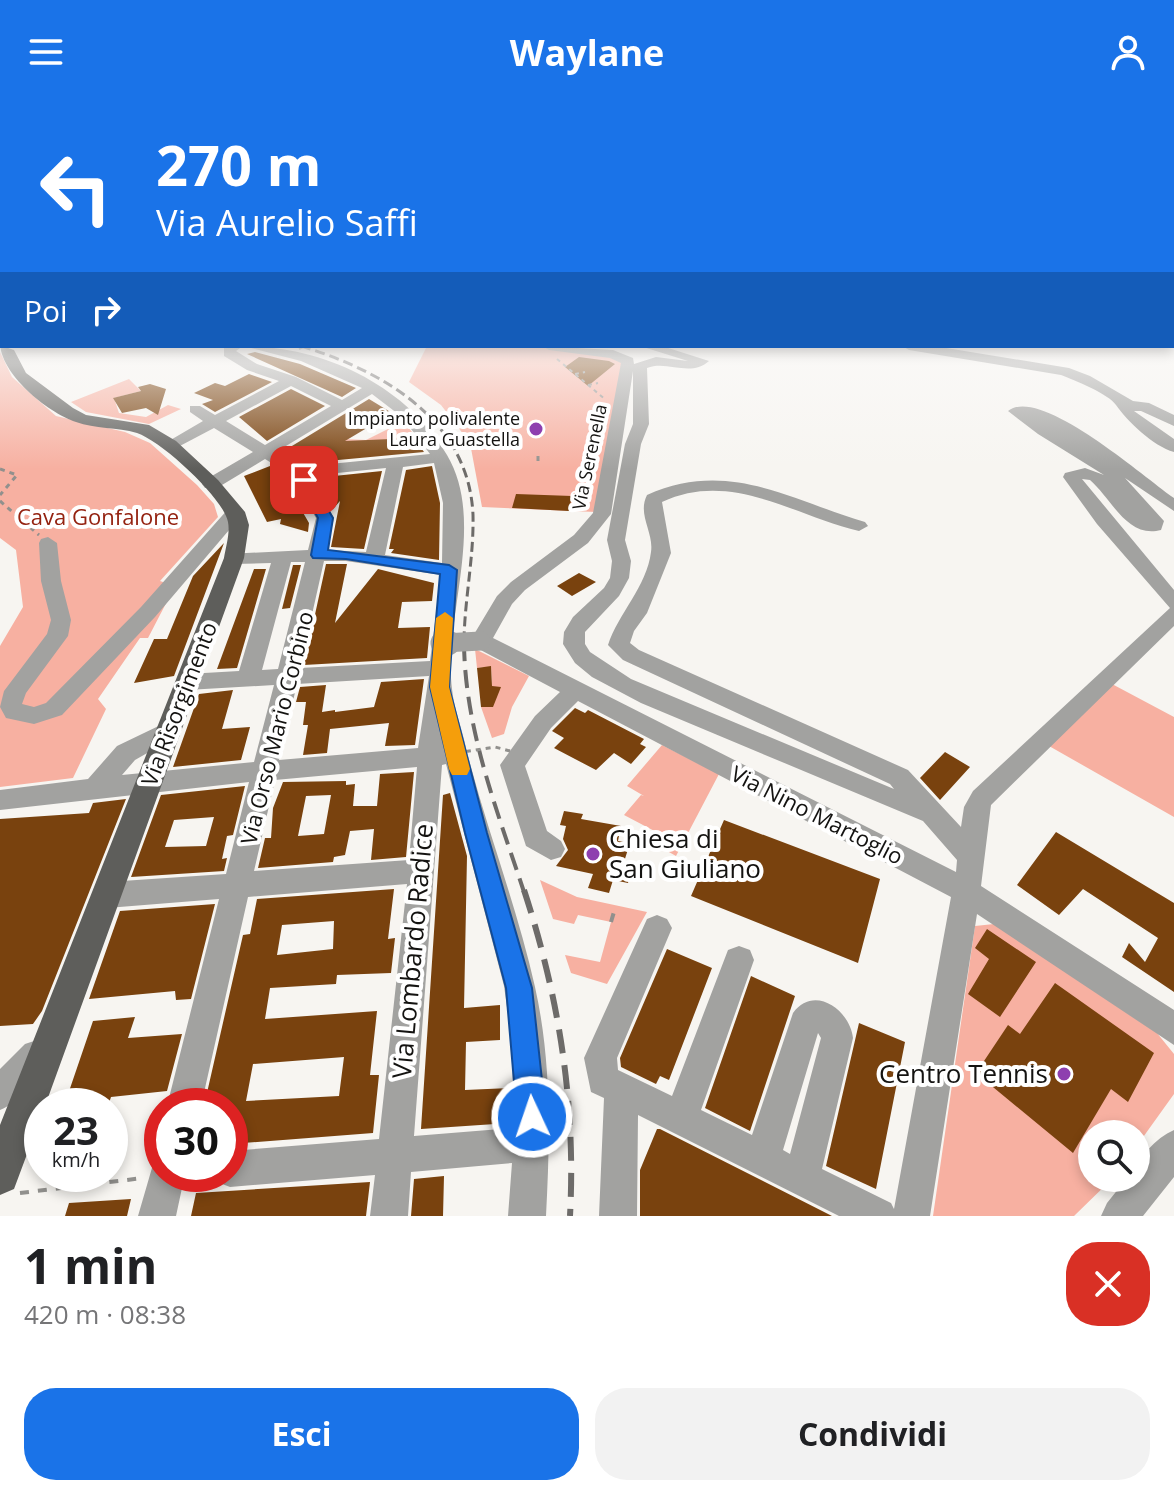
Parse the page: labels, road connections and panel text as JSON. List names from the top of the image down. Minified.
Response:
{"streets":{"main road":["Via Risorgimento"],"street":["Via Serenella","Via Orso Mario Corbino","Via Nino Martoglio","Via Lombardo Radice"]},"crossings":[["Via Serenella","Via Nino Martoglio"]],"parks":["Cava Gonfalone"],"places":["Impianto polivalente Laura Guastella","Chiesa di San Giuliano","Centro Tennis"],"page":{"header":"Waylane","turn":["270 m","Via Aurelio Saffi"],"then":"Poi","speed":"23 km/h","limit":"30","heading":["1 min","420 m · 08:38"],"buttons":["Esci","Condividi"]}}
